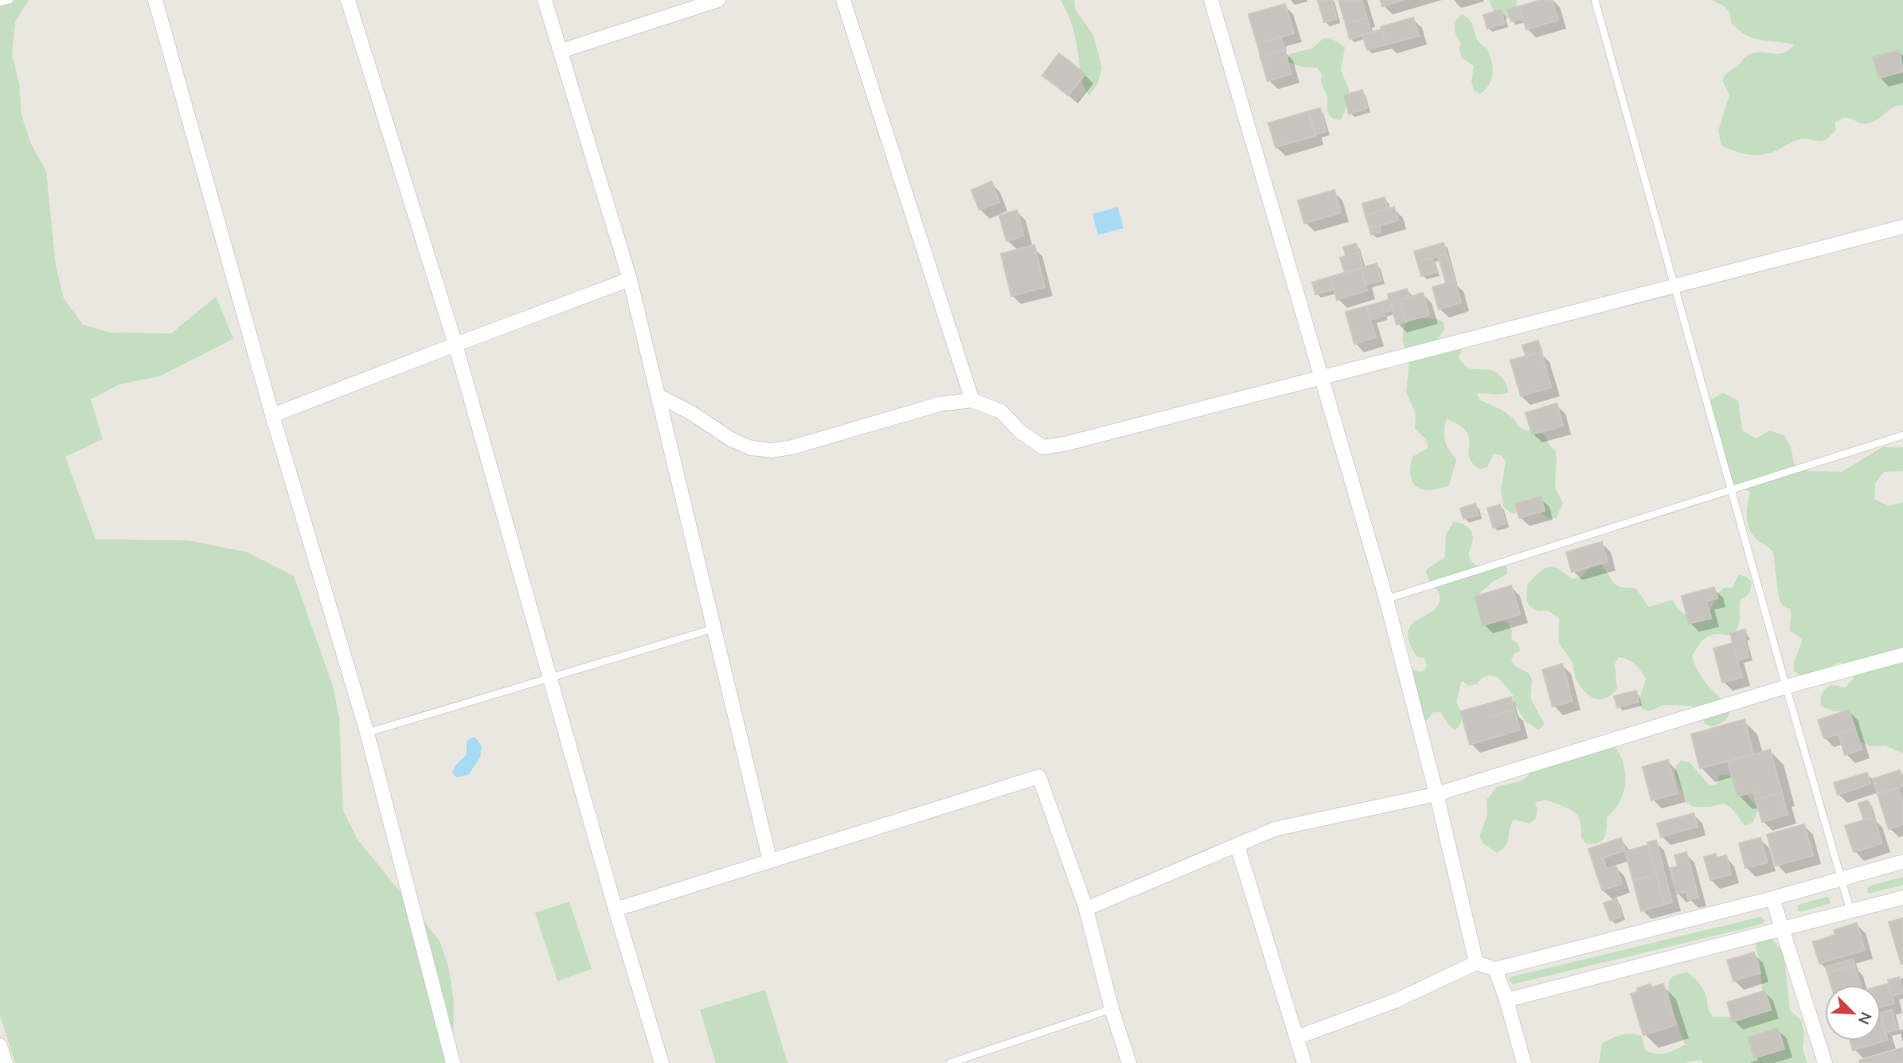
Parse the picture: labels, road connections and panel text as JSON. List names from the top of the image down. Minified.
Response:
{"north":"bottom right"}
